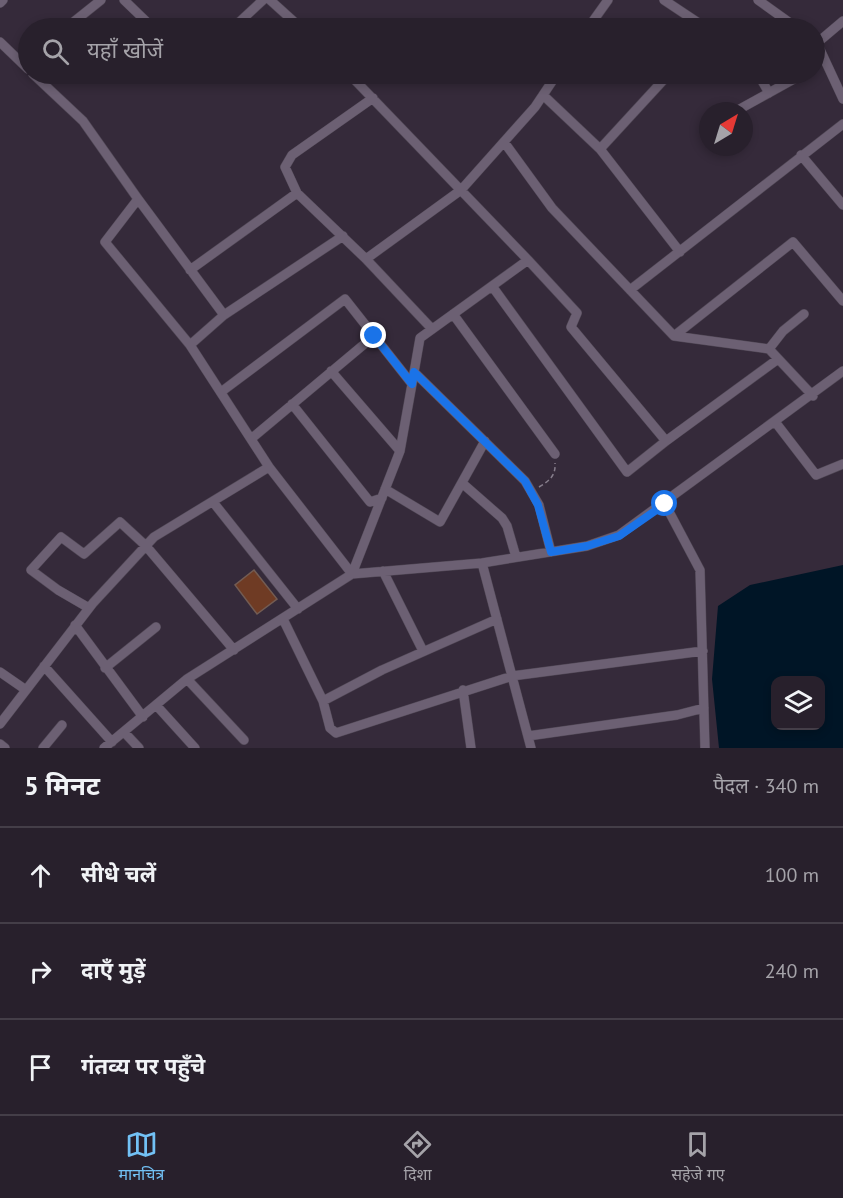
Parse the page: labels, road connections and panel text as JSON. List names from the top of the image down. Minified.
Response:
{"north":"top right","page":{"search":"यहाँ खोजें","heading":["5 मिनट","पैदल · 340 m"],"list":[["सीधे चलें","100 m"],["दाएँ मुड़ें","240 m"],"गंतव्य पर पहुँचे"],"nav":["मानचित्र","दिशा","सहेजे गए"]}}
